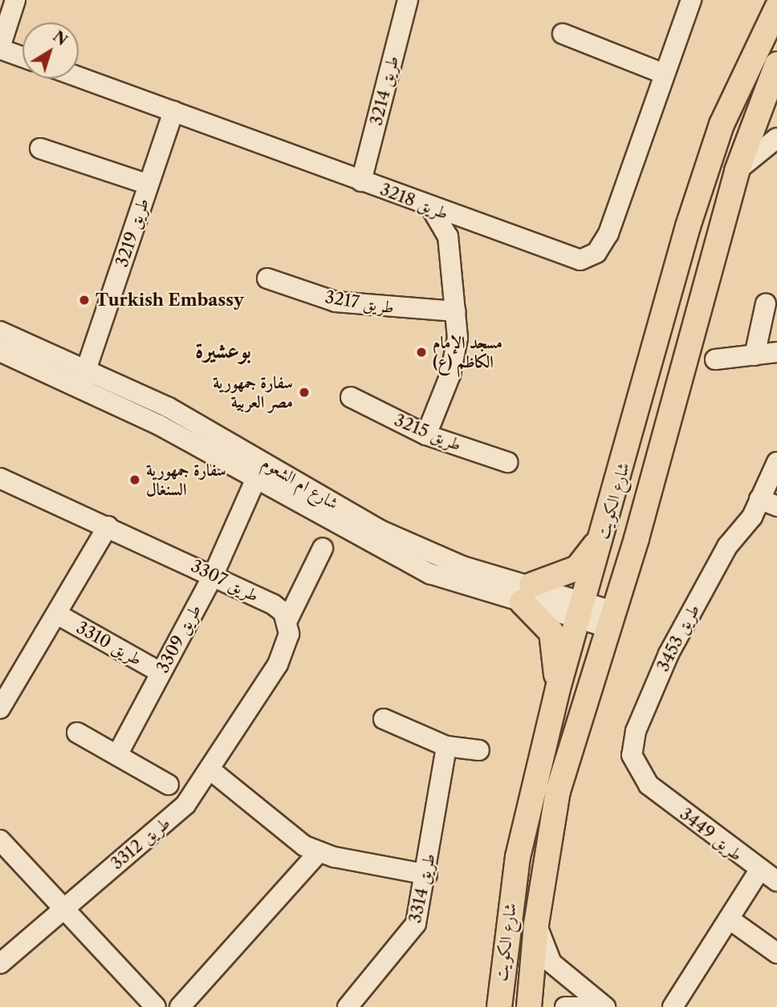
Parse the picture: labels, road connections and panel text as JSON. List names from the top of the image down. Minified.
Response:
{"streets":{"main road":["شارع الكويت"],"street":["طريق 3214","طريق 3218","طريق 3219","طريق 3217","طريق 3215","شارع ام الشعوم","طريق 3307","طريق 3453","طريق 3309","طريق 3310","طريق 3449","طريق 3312","طريق 3314"]},"crossings":[["طريق 3214","طريق 3218"],["طريق 3218","طريق 3219"],["طريق 3219","شارع ام الشعوم"],["شارع ام الشعوم","شارع الكويت"],["شارع ام الشعوم","طريق 3309"],["طريق 3307","طريق 3309"],["طريق 3307","طريق 3310"],["طريق 3453","طريق 3449"],["طريق 3309","طريق 3310"]],"districts":["بوعشيرة"],"places":["Turkish Embassy","مسجد الإمام الكاظم (ع)","سفارة جمهورية مصر العربية","سفارة جمهورية السنغال"],"north":"top right"}
